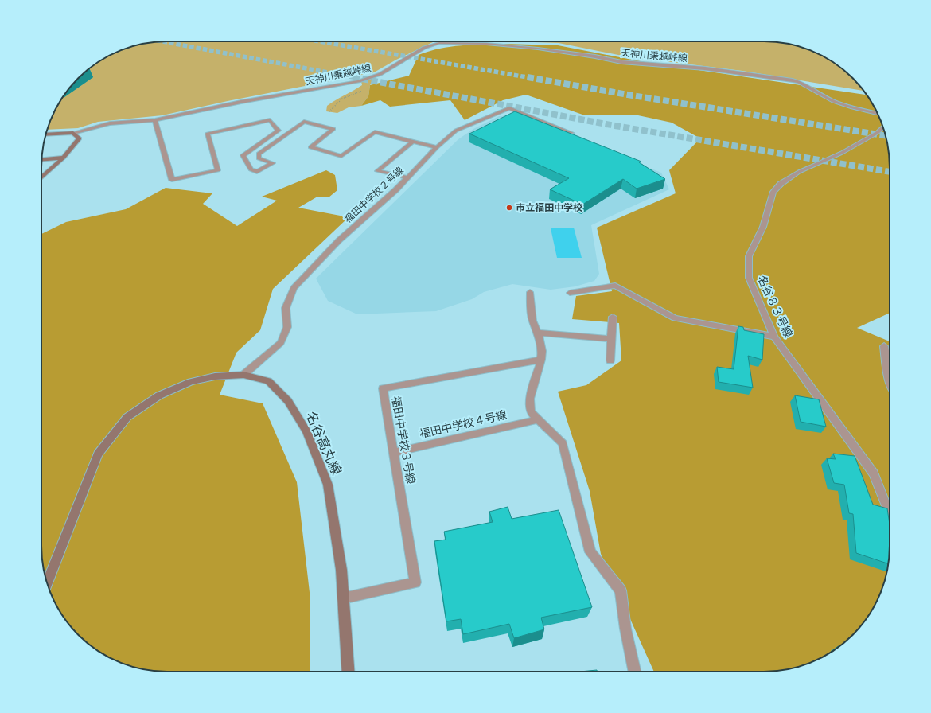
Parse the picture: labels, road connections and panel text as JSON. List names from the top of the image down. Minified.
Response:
{"streets":{"street":["天神川乗越峠線","福田中学校２号線","名谷８３号線","福田中学校４号線","福田中学校３号線","名谷高丸線"]},"crossings":[["福田中学校２号線","名谷高丸線"],["福田中学校４号線","福田中学校３号線"],["福田中学校３号線","名谷高丸線"]],"places":["市立福田中学校"]}
